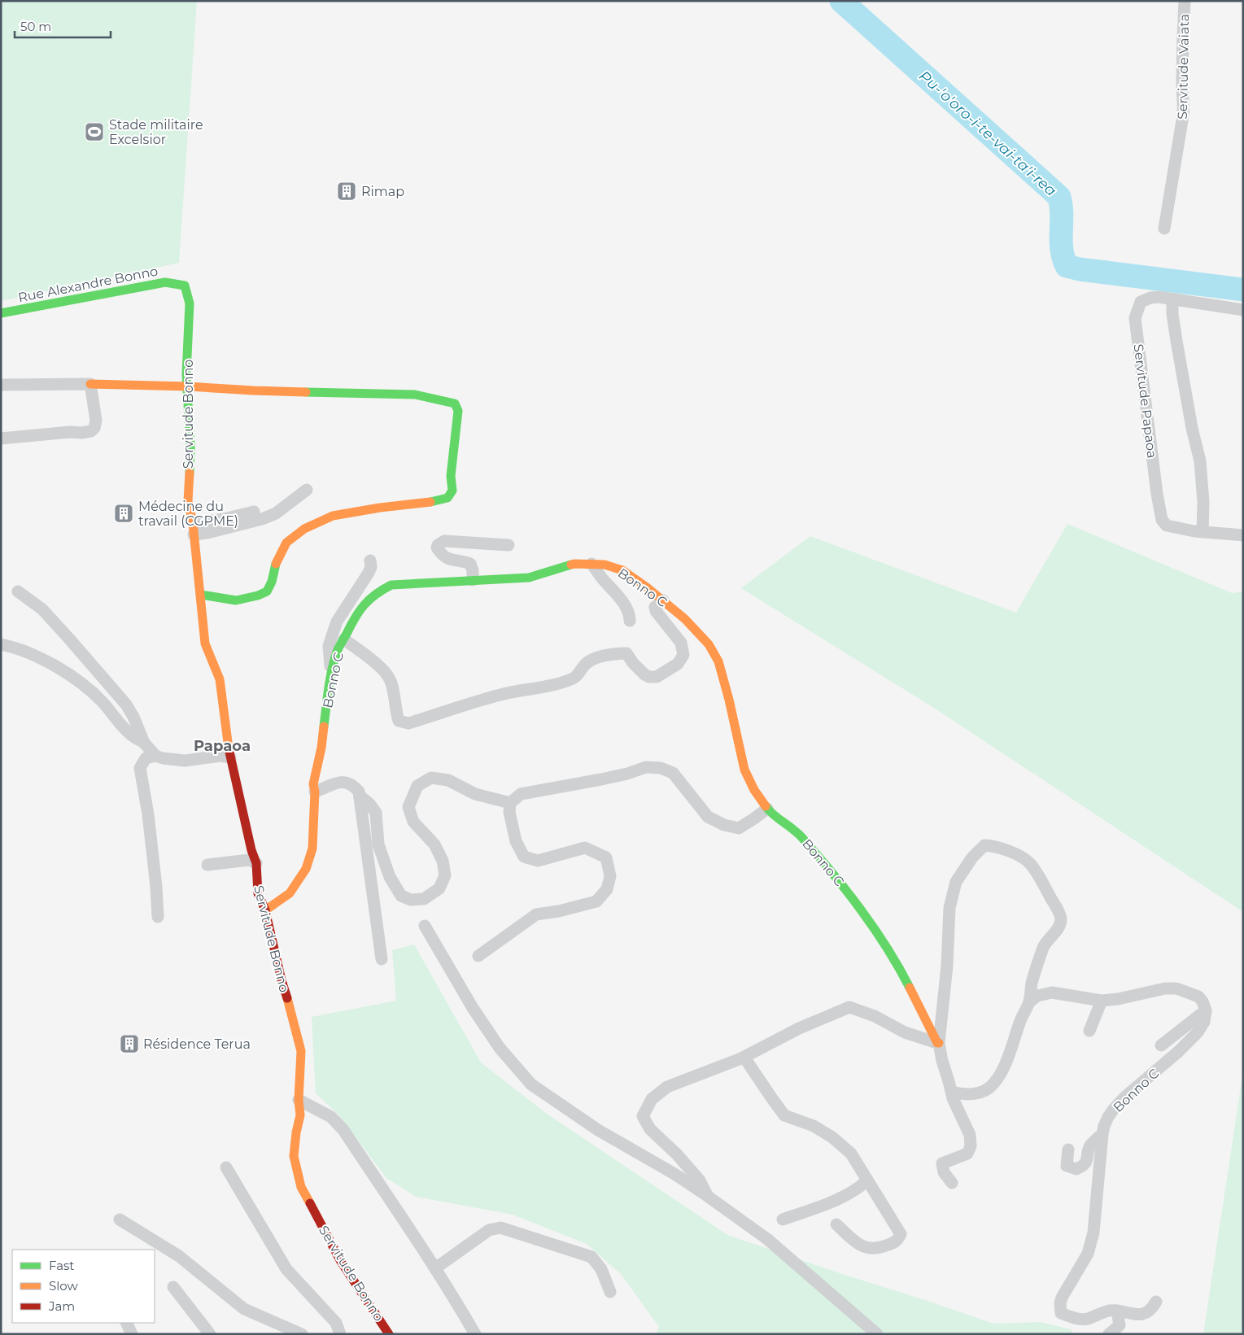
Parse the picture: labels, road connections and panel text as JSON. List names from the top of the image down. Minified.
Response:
{"streets":{"street":["Servitude Vaiata","Rue Alexandre Bonno","Servitude Papaoa","Servitude Bonno","Bonno C"]},"crossings":[["Rue Alexandre Bonno","Servitude Bonno"],["Servitude Bonno","Bonno C"]],"districts":["Papaoa"],"water":["Pu-'o'oro-i-te-vai-ta'i-rea"],"places":{"sports":["Stade militaire Excelsior"],"building":["Rimap","Médecine du travail (CGPME)","Résidence Terua"]},"legend":["Fast","Slow","Jam"],"scale_bar":"50 m"}
